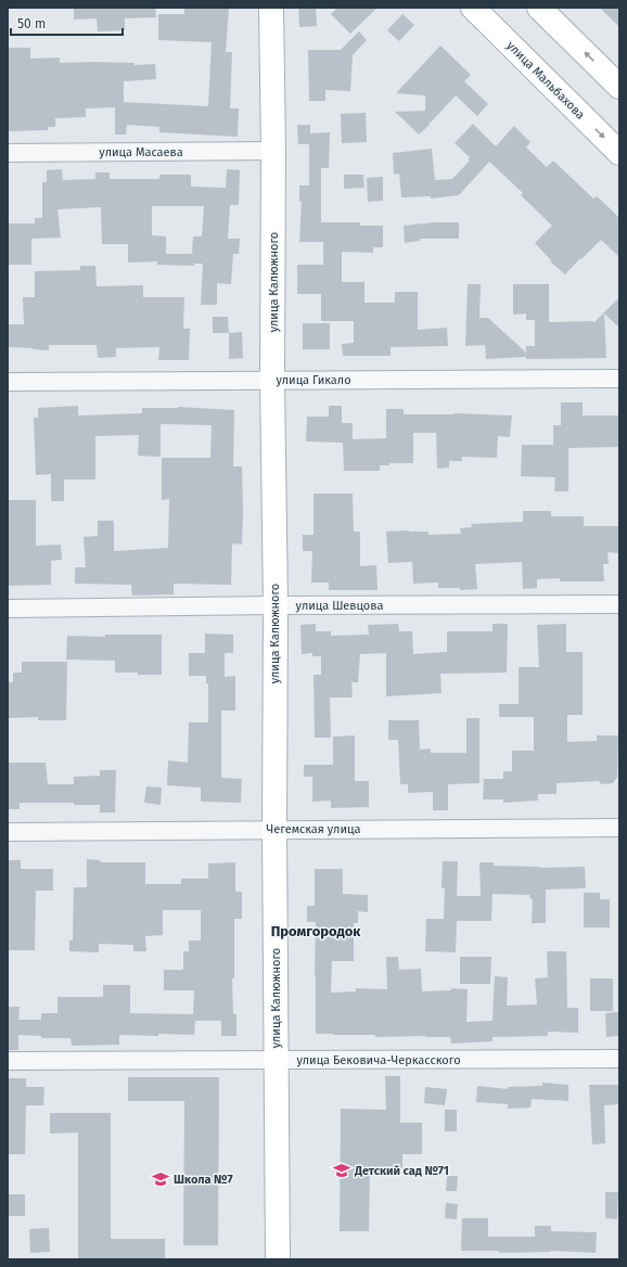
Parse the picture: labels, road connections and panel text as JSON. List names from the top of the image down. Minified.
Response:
{"streets":{"street":["улица Мальбахова","улица Масаева","улица Калюжного","улица Гикало","улица Шевцова","Чегемская улица","улица Бековича-Черкасского"]},"crossings":[["улица Масаева","улица Калюжного"],["улица Калюжного","улица Гикало"],["улица Калюжного","улица Шевцова"],["улица Калюжного","Чегемская улица"],["улица Калюжного","улица Бековича-Черкасского"]],"districts":["Промгородок"],"places":{"school or university":["Детский сад №71","Школа №7"]},"scale_bar":"50 m"}
